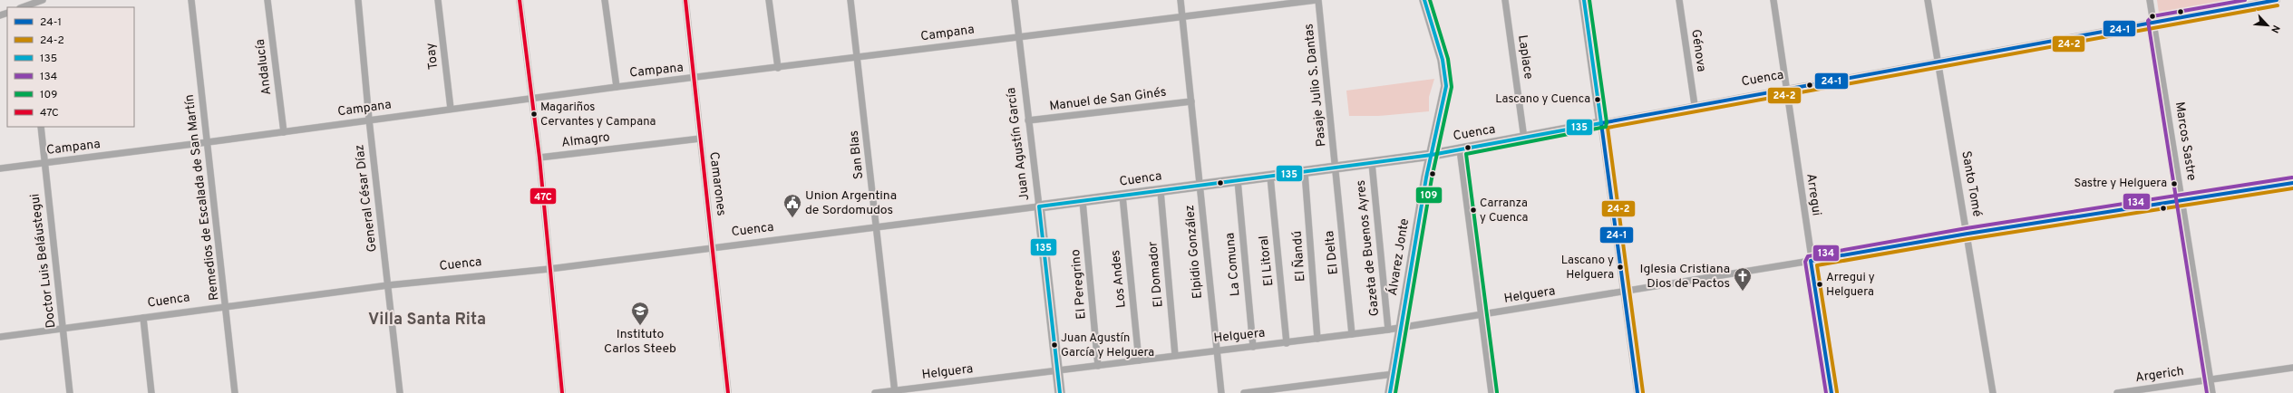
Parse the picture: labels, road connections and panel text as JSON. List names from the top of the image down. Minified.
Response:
{"streets":{"street":["Campana","Génova","Toay","Laplace","Andalucía","Cuenca","Pasaje Julio S. Dantas","Manuel de San Ginés","Almagro","Marcos Sastre","Juan Agustín García","San Blas","Camarones","Santo Tomé","Arregui","Remedios de Escalada de San Martín","General César Díaz","Gazeta de Buenos Ayres","Elpidio González","El Delta","El Ñandú","Álvarez Jonte","Doctor Luis Beláustegui","El Litoral","La Comuna","El Domador","Los Andes","El Peregrino","Helguera","Argerich"]},"crossings":[["Campana","Toay"],["Campana","Andalucía"],["Campana","Pasaje Julio S. Dantas"],["Campana","Juan Agustín García"],["Campana","San Blas"],["Campana","Camarones"],["Campana","Remedios de Escalada de San Martín"],["Campana","General César Díaz"],["Campana","Elpidio González"],["Campana","Doctor Luis Beláustegui"],["Génova","Cuenca"],["Laplace","Cuenca"],["Cuenca","Pasaje Julio S. Dantas"],["Cuenca","Marcos Sastre"],["Cuenca","Juan Agustín García"],["Cuenca","San Blas"],["Cuenca","Camarones"],["Cuenca","Santo Tomé"],["Cuenca","Arregui"],["Cuenca","Remedios de Escalada de San Martín"],["Cuenca","General César Díaz"],["Cuenca","Gazeta de Buenos Ayres"],["Cuenca","Elpidio González"],["Cuenca","El Delta"],["Cuenca","El Ñandú"],["Cuenca","Álvarez Jonte"],["Cuenca","Doctor Luis Beláustegui"],["Cuenca","El Litoral"],["Cuenca","La Comuna"],["Cuenca","El Domador"],["Cuenca","Los Andes"],["Cuenca","El Peregrino"],["Pasaje Julio S. Dantas","El Delta"],["Manuel de San Ginés","Juan Agustín García"],["Manuel de San Ginés","Elpidio González"],["Almagro","Camarones"],["Marcos Sastre","Helguera"],["Marcos Sastre","Argerich"],["Juan Agustín García","Helguera"],["San Blas","Helguera"],["Santo Tomé","Helguera"],["Arregui","Helguera"],["Gazeta de Buenos Ayres","Helguera"],["Elpidio González","Helguera"],["El Delta","Helguera"],["El Ñandú","Helguera"],["Álvarez Jonte","Helguera"],["El Litoral","Helguera"],["La Comuna","Helguera"],["El Domador","Helguera"],["Los Andes","Helguera"],["El Peregrino","Helguera"]],"districts":["Villa Santa Rita"],"places":{"other":["Lascano y Cuenca","Magariños Cervantes y Campana","Sastre y Helguera","Carranza y Cuenca","Lascano y Helguera","Arregui y Helguera","Juan Agustín García y Helguera"],"public building":["Union Argentina de Sordomudos"],"church":["Iglesia Cristiana Dios de Pactos"],"school or university":["Instituto Carlos Steeb"]},"lines":["transit line 24-1","transit line 135","transit line 134","transit line 109","transit line 47C","transit line 24-2"],"legend":["24-1","24-2","135","134","109","47C"],"north":"bottom right"}
